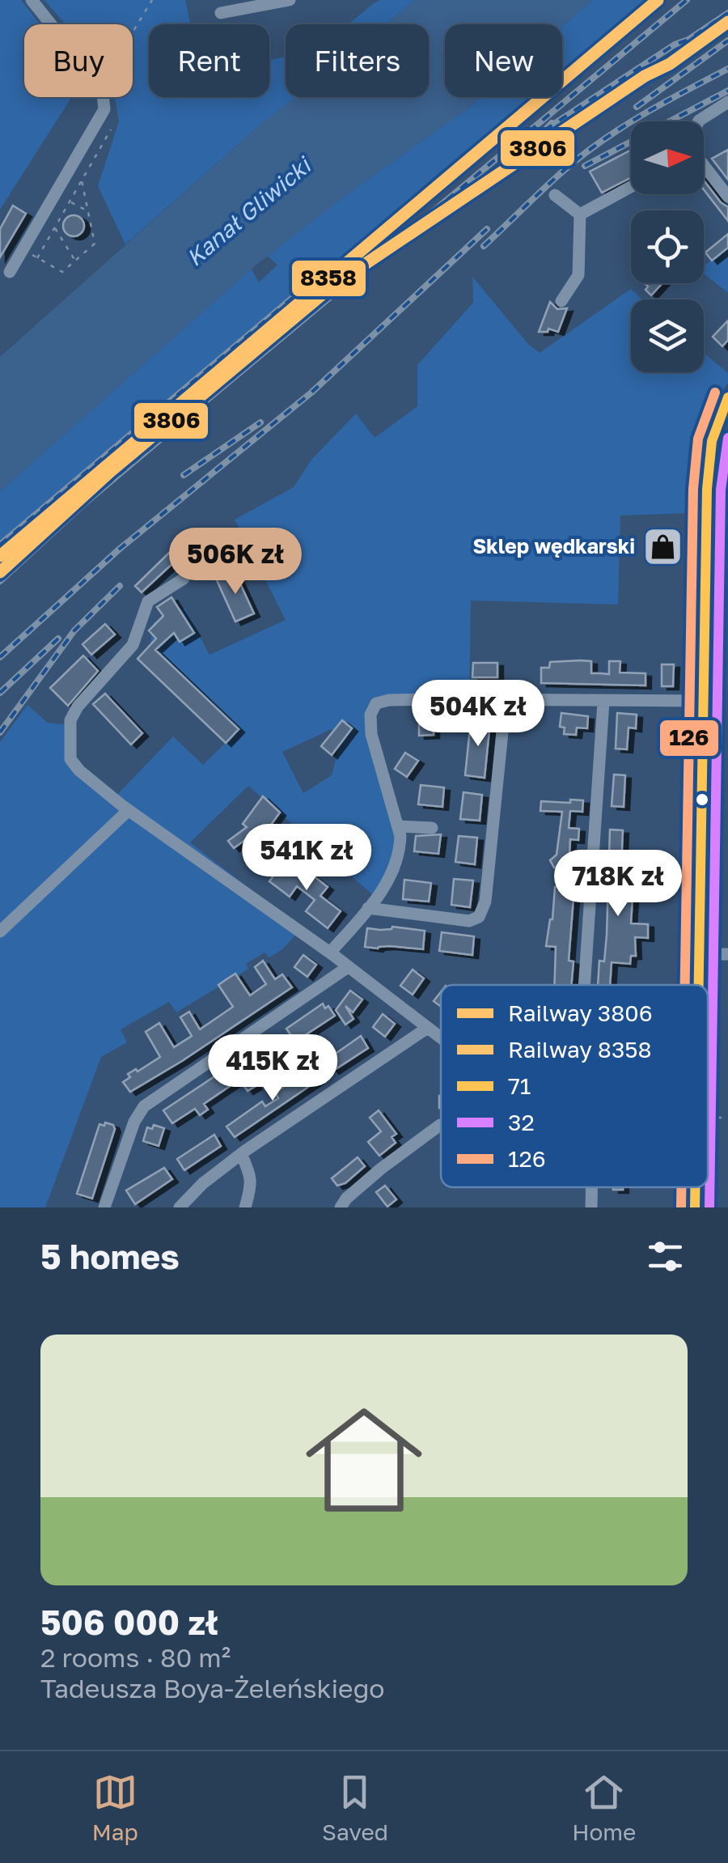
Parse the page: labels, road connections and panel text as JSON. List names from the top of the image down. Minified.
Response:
{"water":["Kanał Gliwicki"],"places":{"shop":["Sklep wędkarski"]},"lines":["rail line 8358","rail line 3806","transit line 126","transit line 71","transit line 32"],"legend":["Railway 3806","Railway 8358","71","32","126"],"north":"right","page":{"chip":["Buy","Rent","Filters","New"],"price":["506K zł","504K zł","541K zł","718K zł","415K zł"],"heading":"5 homes","list":[{"name":"506 000 zł","note":"2 rooms · 80 m² · Tadeusza Boya-Żeleńskiego"}],"tabs":["Map","Saved","Home"]}}
